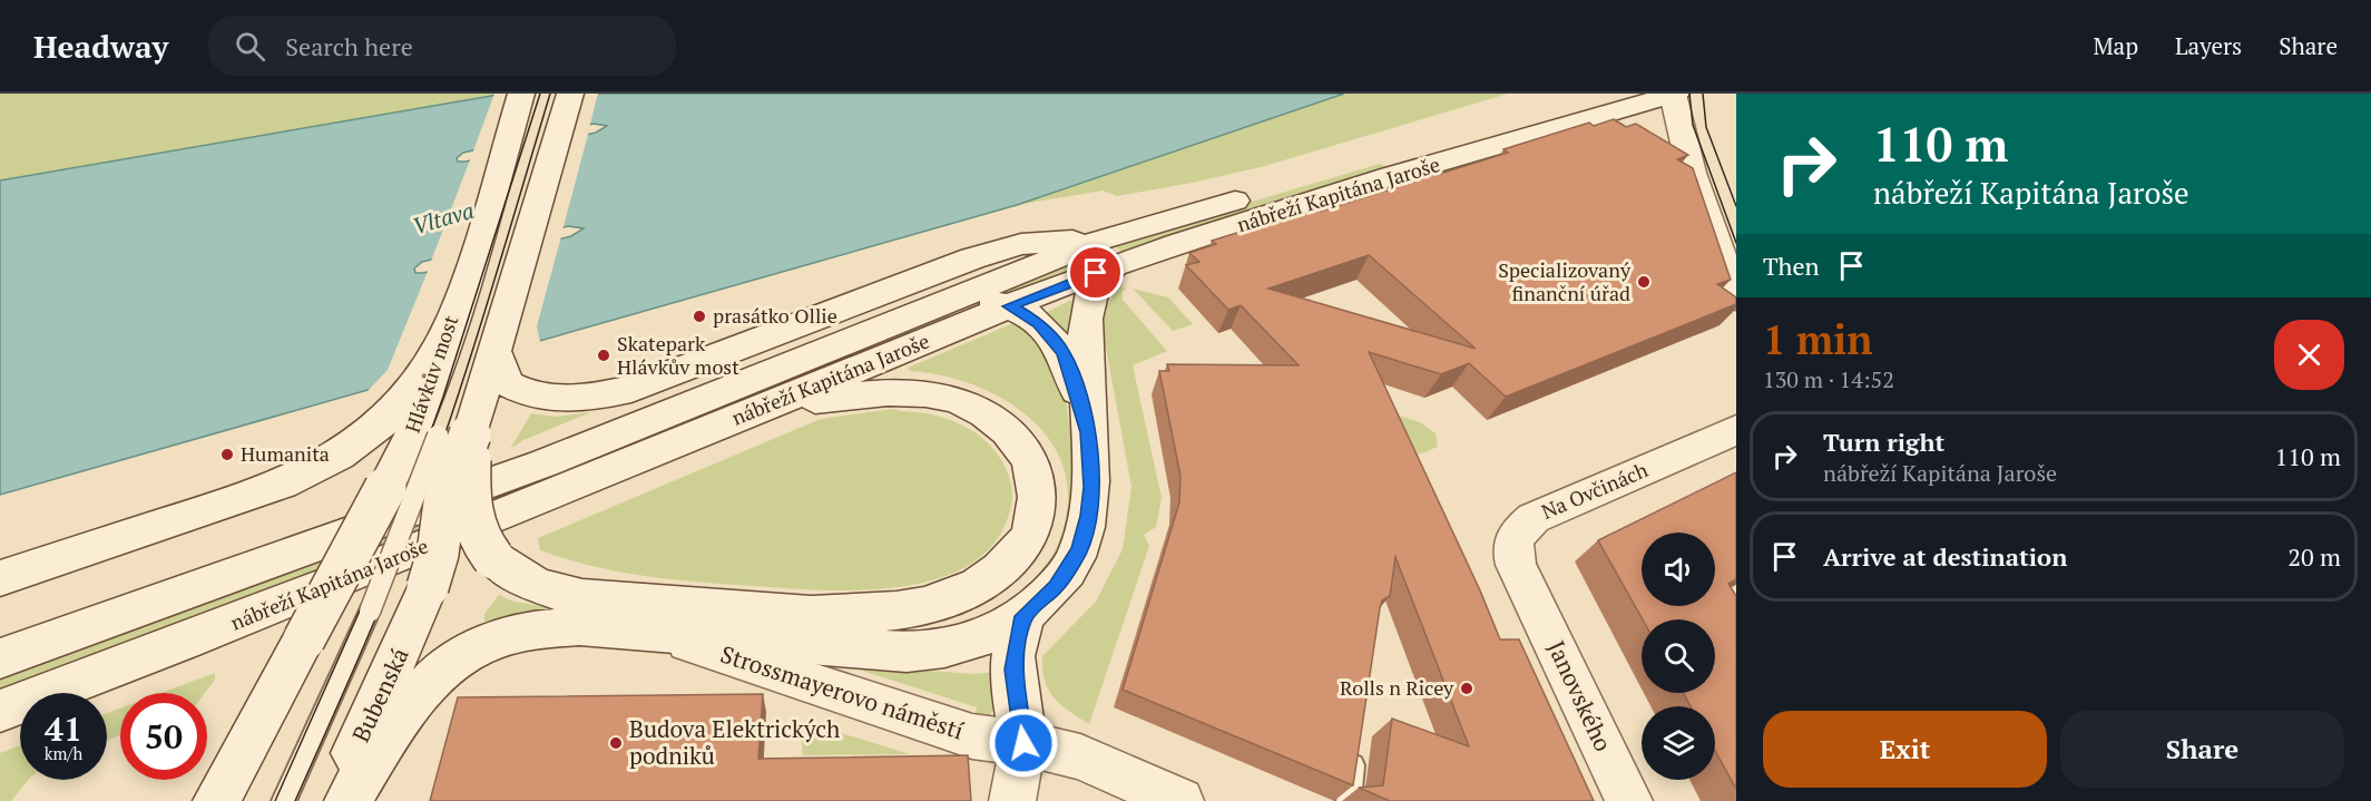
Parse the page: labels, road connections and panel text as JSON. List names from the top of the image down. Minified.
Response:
{"streets":{"main road":["nábřeží Kapitána Jaroše","Hlávkův most","Na Ovčinách","Strossmayerovo náměstí","Bubenská","Janovského"]},"crossings":[["Hlávkův most","Bubenská"],["Na Ovčinách","Janovského"]],"water":["Vltava"],"places":["Specializovaný finanční úřad","prasátko Ollie","Skatepark Hlávkův most","Humanita","Rolls n Ricey","Budova Elektrických podniků"],"page":{"header":"Headway","search":"Search here","nav":["Map","Layers","Share"],"turn":["110 m","nábřeží Kapitána Jaroše"],"then":"Then","heading":["1 min","130 m · 14:52"],"list":[{"name":"Turn right","note":"nábřeží Kapitána Jaroše","value":"110 m"},{"name":"Arrive at destination","value":"20 m"}],"speed":"41 km/h","limit":"50","buttons":["Exit","Share"]}}
